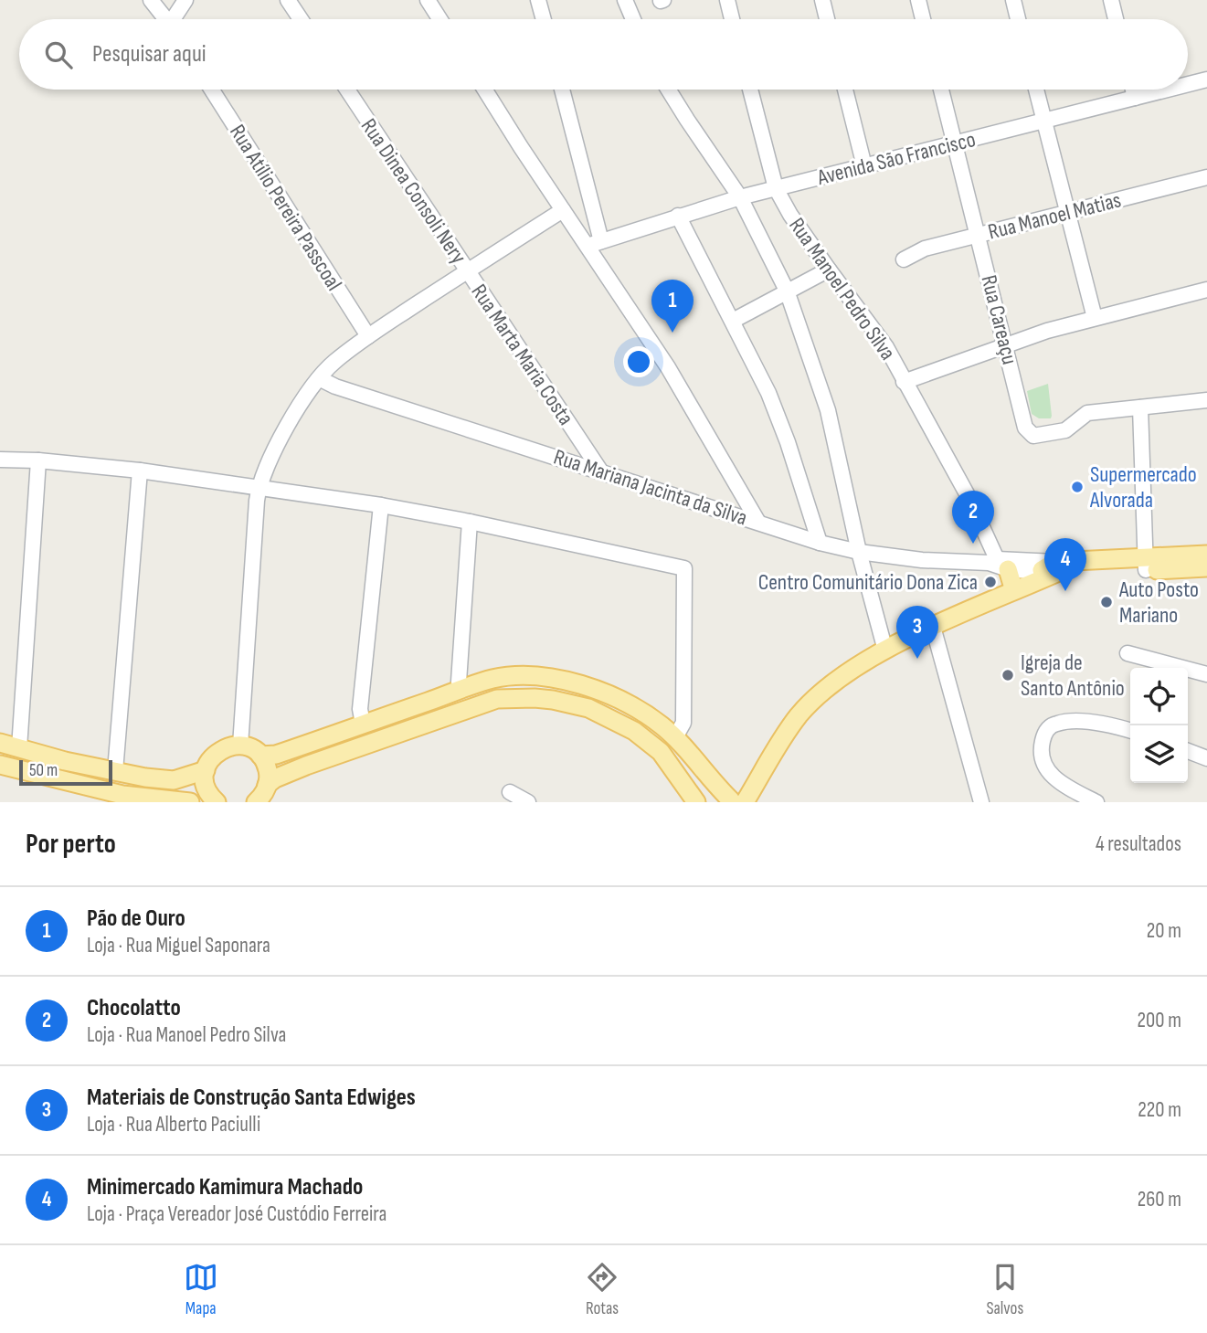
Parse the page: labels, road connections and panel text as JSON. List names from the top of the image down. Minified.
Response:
{"streets":{"street":["Avenida São Francisco","Rua Dinea Consoli Nery","Rua Atílio Pereira Passcoal","Rua Manoel Matias","Rua Manoel Pedro Silva","Rua Careaçu","Rua Marta Maria Costa","Rua Mariana Jacinta da Silva"]},"crossings":[["Avenida São Francisco","Rua Manoel Pedro Silva"],["Avenida São Francisco","Rua Careaçu"],["Rua Dinea Consoli Nery","Rua Marta Maria Costa"],["Rua Manoel Matias","Rua Careaçu"],["Rua Manoel Pedro Silva","Rua Mariana Jacinta da Silva"],["Rua Marta Maria Costa","Rua Mariana Jacinta da Silva"]],"places":["Supermercado Alvorada","Centro Comunitário Dona Zica","Auto Posto Mariano","Igreja de Santo Antônio"],"scale_bar":"50 m","page":{"search":"Pesquisar aqui","pins":["1","2","4","3"],"scale":"50 m","heading":["Por perto","4 resultados"],"list":[{"mark":"1","name":"Pão de Ouro","note":"Loja · Rua Miguel Saponara","value":"20 m"},{"mark":"2","name":"Chocolatto","note":"Loja · Rua Manoel Pedro Silva","value":"200 m"},{"mark":"3","name":"Materiais de Construção Santa Edwiges","note":"Loja · Rua Alberto Paciulli","value":"220 m"},{"mark":"4","name":"Minimercado Kamimura Machado","note":"Loja · Praça Vereador José Custódio Ferreira","value":"260 m"}],"nav":["Mapa","Rotas","Salvos"]}}
